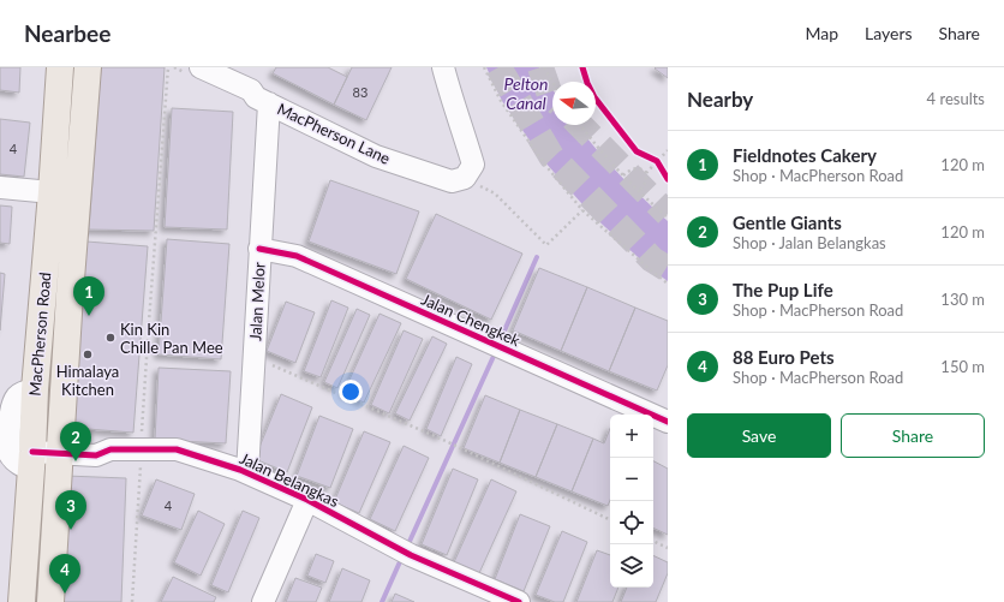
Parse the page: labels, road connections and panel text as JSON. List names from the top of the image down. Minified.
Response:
{"streets":{"main road":["MacPherson Road"],"street":["MacPherson Lane","Jalan Melor","Jalan Chengkek","Jalan Belangkas"]},"crossings":[["MacPherson Lane","Jalan Melor"],["Jalan Melor","Jalan Chengkek"],["Jalan Melor","Jalan Belangkas"],["MacPherson Road","Jalan Belangkas"]],"water":["Pelton Canal"],"places":["Kin Kin Chille Pan Mee","Himalaya Kitchen"],"house_numbers":["83","4","4"],"north":"left","page":{"header":"Nearbee","nav":["Map","Layers","Share"],"heading":["Nearby","4 results"],"list":[{"mark":"1","name":"Fieldnotes Cakery","note":"Shop · MacPherson Road","value":"120 m"},{"mark":"2","name":"Gentle Giants","note":"Shop · Jalan Belangkas","value":"120 m"},{"mark":"3","name":"The Pup Life","note":"Shop · MacPherson Road","value":"130 m"},{"mark":"4","name":"88 Euro Pets","note":"Shop · MacPherson Road","value":"150 m"}],"pins":["1","2","3","4"],"buttons":["Save","Share"],"map_buttons":["+","−"]}}
